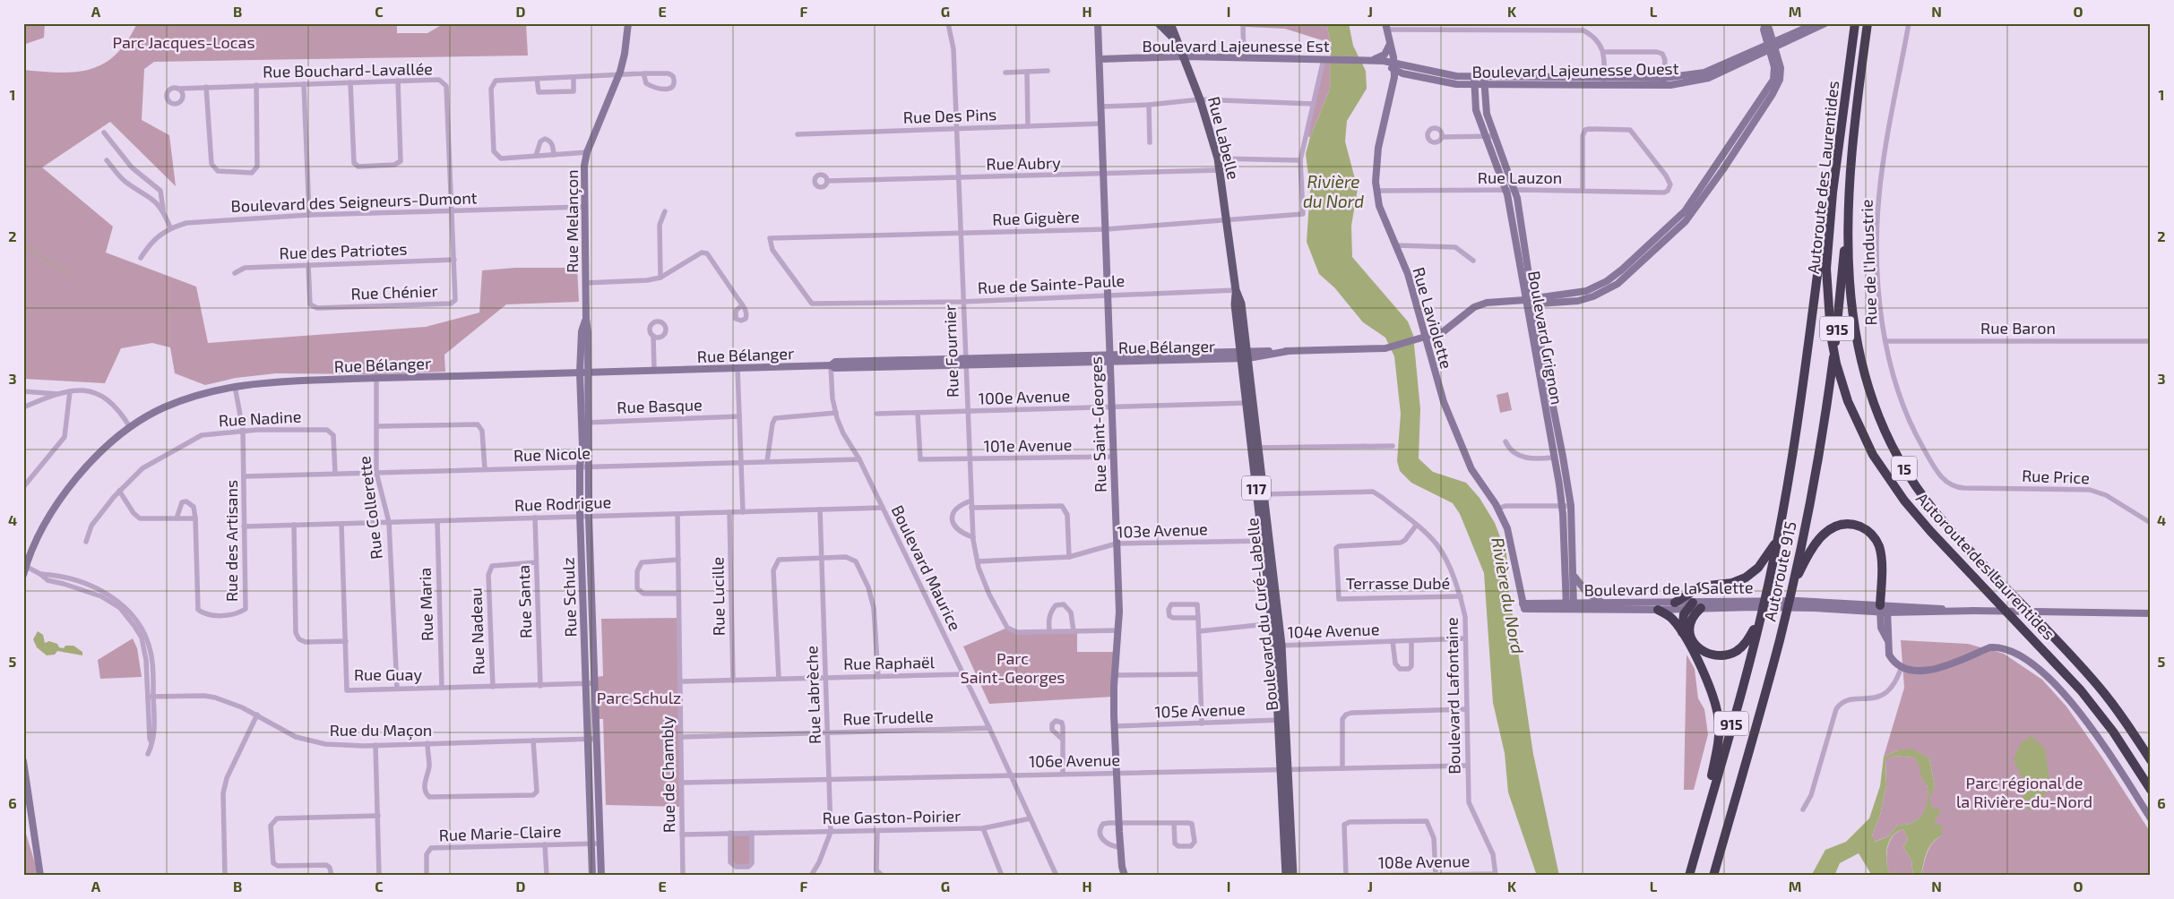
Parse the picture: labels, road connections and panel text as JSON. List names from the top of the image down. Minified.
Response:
{"streets":{"highway":["Autoroute des Laurentides","915","15","Autoroute 915"],"main road":["Rue Labelle","117","Boulevard du Curé-Labelle"],"street":["Boulevard Lajeunesse Est","Rue Bouchard-Lavallée","Boulevard Lajeunesse Ouest","Rue Des Pins","Rue Aubry","Rue Lauzon","Boulevard des Seigneurs-Dumont","Rue Giguère","Rue Melançon","Rue des Patriotes","Rue de l'Industrie","Rue de Sainte-Paule","Rue Chénier","Rue Laviolette","Rue Baron","Boulevard Grignon","Rue Bélanger","Rue Fournier","100e Avenue","Rue Basque","Rue Nadine","Rue Saint-Georges","101e Avenue","Rue Nicole","Rue Price","Rue Rodrigue","Rue Collerette","103e Avenue","Rue des Artisans","Boulevard Maurice","Terrasse Dubé","Boulevard de la Salette","Rue Lucille","Rue Schulz","Rue Santa","Rue Maria","104e Avenue","Rue Nadeau","Rue Raphaël","Rue Guay","Rue Labrèche","Boulevard Lafontaine","105e Avenue","Rue Trudelle","Rue du Maçon","106e Avenue","Rue de Chambly","Rue Gaston-Poirier","Rue Marie-Claire","108e Avenue"]},"crossings":[["Boulevard Lajeunesse Est","Boulevard Lajeunesse Ouest"],["Boulevard Lajeunesse Est","Rue Labelle"],["Boulevard Lajeunesse Est","Rue Laviolette"],["Boulevard Lajeunesse Est","Rue Saint-Georges"],["Rue Bouchard-Lavallée","Boulevard des Seigneurs-Dumont"],["Rue Bouchard-Lavallée","Rue Chénier"],["Boulevard Lajeunesse Ouest","Rue Laviolette"],["Boulevard Lajeunesse Ouest","Boulevard Grignon"],["Rue Des Pins","Rue Fournier"],["Rue Des Pins","Rue Saint-Georges"],["Rue Labelle","Rue Aubry"],["Rue Labelle","Rue Giguère"],["Rue Labelle","Rue de Sainte-Paule"],["Rue Labelle","Rue Bélanger"],["Rue Labelle","117"],["Rue Labelle","Boulevard du Curé-Labelle"],["Rue Aubry","Rue Fournier"],["Rue Aubry","Rue Saint-Georges"],["Rue Lauzon","Rue Laviolette"],["Rue Lauzon","Boulevard Grignon"],["Autoroute des Laurentides","Autoroute 915"],["Boulevard des Seigneurs-Dumont","Rue Melançon"],["Boulevard des Seigneurs-Dumont","Rue Chénier"],["Rue Giguère","Rue de Sainte-Paule"],["Rue Giguère","Rue Fournier"],["Rue Giguère","Rue Saint-Georges"],["Rue Melançon","Rue Bélanger"],["Rue Melançon","Rue Schulz"],["Rue des Patriotes","Rue Chénier"],["Rue de l'Industrie","Rue Baron"],["Rue de l'Industrie","Rue Price"],["Rue de Sainte-Paule","Rue Fournier"],["Rue de Sainte-Paule","Rue Saint-Georges"],["Rue Laviolette","Rue Bélanger"],["Rue Laviolette","Boulevard de la Salette"],["Boulevard Grignon","Rue Bélanger"],["Boulevard Grignon","Boulevard de la Salette"],["Rue Bélanger","Rue Fournier"],["Rue Bélanger","Rue Saint-Georges"],["Rue Bélanger","Rue Collerette"],["Rue Bélanger","Rue des Artisans"],["Rue Bélanger","Boulevard Maurice"],["Rue Bélanger","Rue Schulz"],["Rue Bélanger","Boulevard du Curé-Labelle"],["Rue Fournier","100e Avenue"],["Rue Fournier","Rue Saint-Georges"],["Rue Fournier","101e Avenue"],["Rue Fournier","103e Avenue"],["100e Avenue","Rue Saint-Georges"],["100e Avenue","101e Avenue"],["100e Avenue","Boulevard du Curé-Labelle"],["Rue Basque","Rue Schulz"],["Rue Nadine","Rue Nicole"],["Rue Nadine","Rue des Artisans"],["Rue Saint-Georges","101e Avenue"],["Rue Saint-Georges","103e Avenue"],["Rue Saint-Georges","105e Avenue"],["Rue Saint-Georges","106e Avenue"],["Rue Nicole","Rue Collerette"],["Rue Nicole","Rue des Artisans"],["Rue Nicole","Boulevard Maurice"],["Rue Nicole","Rue Schulz"],["Rue Rodrigue","Rue Collerette"],["Rue Rodrigue","Rue des Artisans"],["Rue Rodrigue","Boulevard Maurice"],["Rue Rodrigue","Rue Lucille"],["Rue Rodrigue","Rue Schulz"],["Rue Rodrigue","Rue Santa"],["Rue Rodrigue","Rue Maria"],["Rue Rodrigue","Rue Guay"],["Rue Rodrigue","Rue Labrèche"],["Rue Rodrigue","Rue de Chambly"],["Rue Collerette","Rue Guay"],["103e Avenue","Boulevard du Curé-Labelle"],["Boulevard Maurice","Rue Raphaël"],["Boulevard Maurice","Rue Trudelle"],["Boulevard Maurice","106e Avenue"],["Boulevard Maurice","Rue Gaston-Poirier"],["Terrasse Dubé","Boulevard Lafontaine"],["Rue Lucille","Rue Raphaël"],["Rue Schulz","Rue Guay"],["Rue Schulz","Rue du Maçon"],["Rue Schulz","Rue Marie-Claire"],["Rue Santa","Rue Nadeau"],["Rue Santa","Rue Guay"],["Rue Maria","Rue Guay"],["Boulevard du Curé-Labelle","104e Avenue"],["Boulevard du Curé-Labelle","Boulevard Lafontaine"],["Boulevard du Curé-Labelle","105e Avenue"],["Boulevard du Curé-Labelle","106e Avenue"],["104e Avenue","Boulevard Lafontaine"],["Rue Nadeau","Rue Guay"],["Rue Raphaël","Rue Labrèche"],["Rue Raphaël","Rue de Chambly"],["Rue Labrèche","Rue Trudelle"],["Rue Labrèche","106e Avenue"],["Rue Labrèche","Rue Gaston-Poirier"],["Boulevard Lafontaine","106e Avenue"],["Boulevard Lafontaine","108e Avenue"],["Rue Trudelle","Rue de Chambly"],["106e Avenue","Rue de Chambly"],["Rue de Chambly","Rue Gaston-Poirier"]],"water":["Rivière du Nord"],"parks":["Parc Jacques-Locas","Parc Saint-Georges","Parc Schulz","Parc régional de la Rivière-du-Nord"],"grid":{"columns":["A","B","C","D","E","F","G","H","I","J","K","L","M","N","O"],"rows":["1","2","3","4","5","6"]}}
